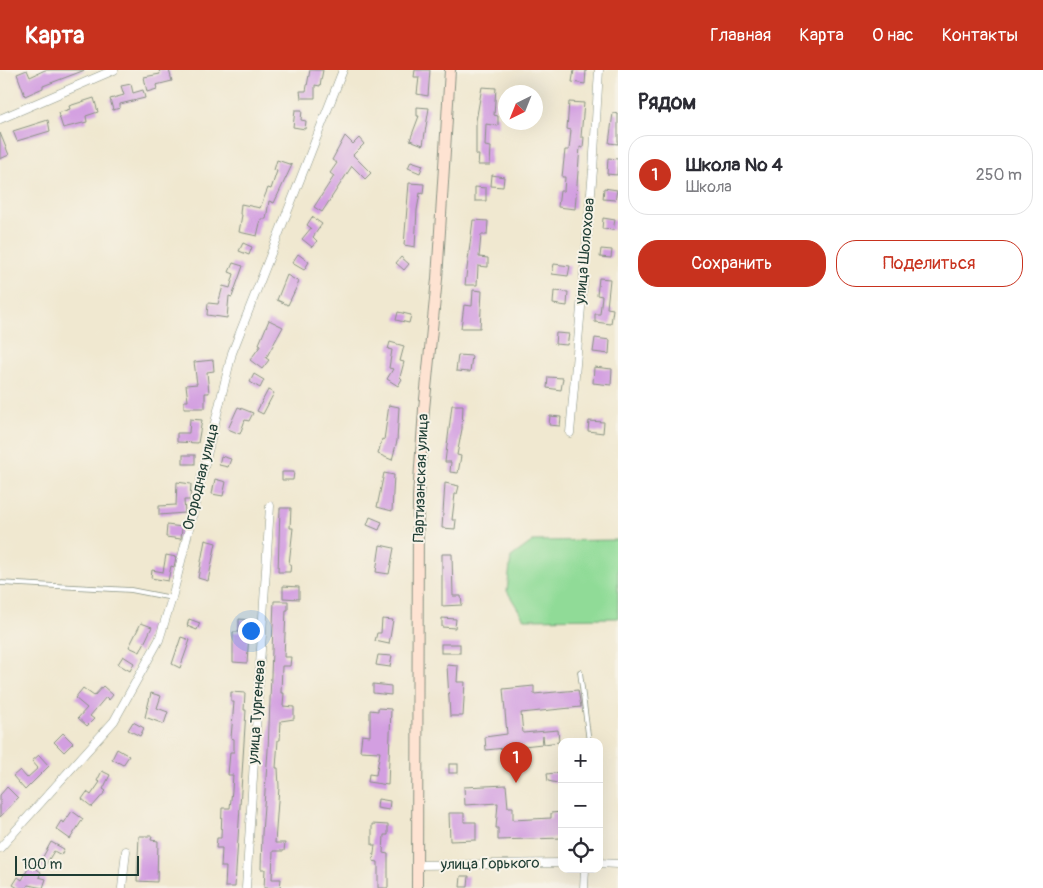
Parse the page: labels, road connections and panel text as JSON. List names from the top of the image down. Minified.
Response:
{"streets":{"street":["улица Шолохова","Огородная улица","Партизанская улица","улица Тургенева","улица Горького"]},"crossings":[["Партизанская улица","улица Горького"]],"scale_bar":"100 m","north":"bottom left","page":{"header":"Карта","nav":["Главная","Карта","О нас","Контакты"],"heading":"Рядом","list":[{"mark":"1","name":"Школа № 4","note":"Школа","value":"250 m"}],"buttons":["Сохранить","Поделиться"],"map_buttons":["+","−"],"pins":"1","scale":"100 m"}}
